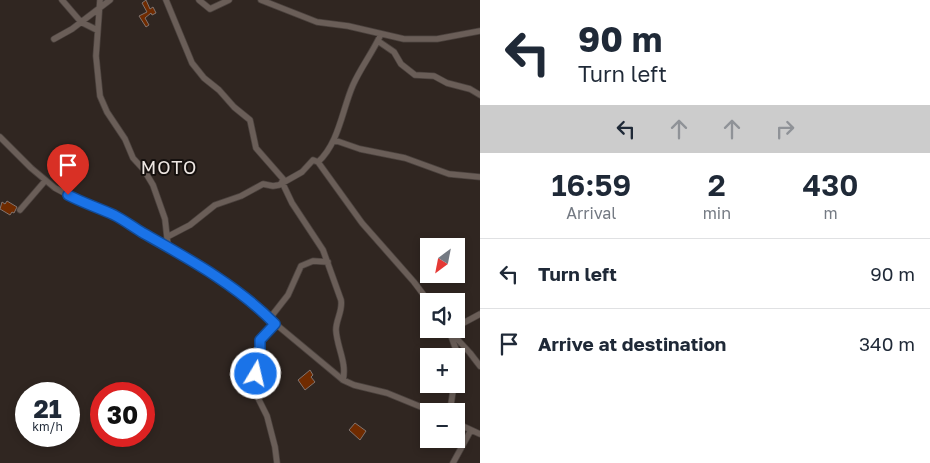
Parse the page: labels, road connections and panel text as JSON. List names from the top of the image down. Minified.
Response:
{"districts":["MOTO"],"north":"bottom left","page":{"turn":["90 m","Turn left"],"eta":["16:59","Arrival","2","min","430","m"],"map_buttons":["+","−"],"list":[{"name":"Turn left","value":"90 m"},{"name":"Arrive at destination","value":"340 m"}],"speed":"21 km/h","limit":"30"}}
